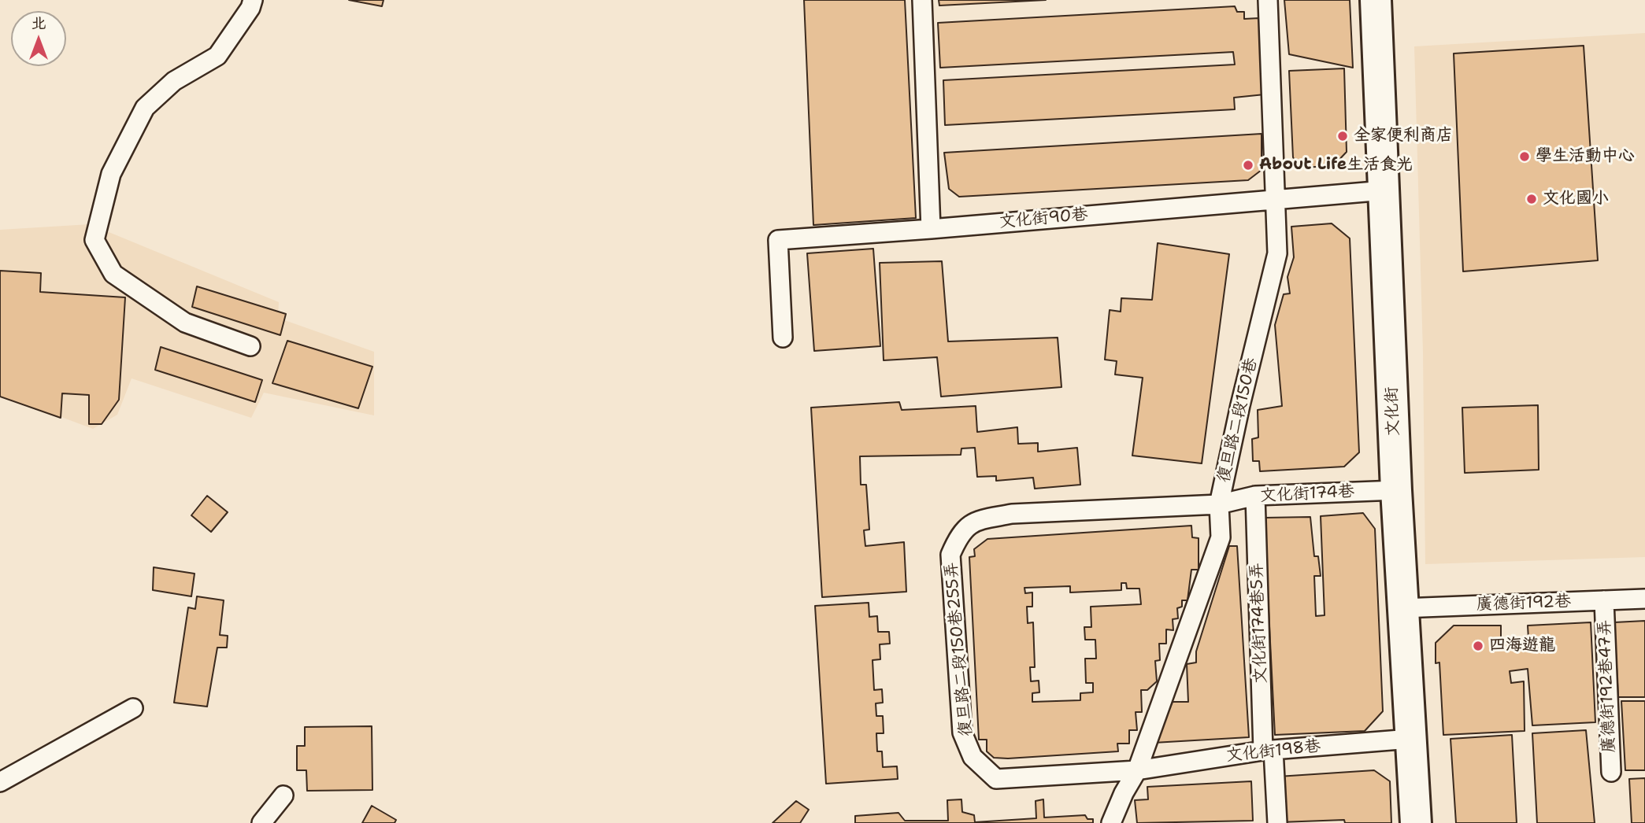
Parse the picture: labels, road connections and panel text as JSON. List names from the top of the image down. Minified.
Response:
{"streets":{"street":["文化街"],"lane":["文化街90巷","復旦路二段150巷","文化街174巷","廣德街192巷","文化街174巷5弄","復旦路二段150巷255弄","廣德街192巷47弄","文化街198巷"]},"crossings":[["文化街90巷","文化街"],["文化街90巷","復旦路二段150巷"],["文化街","文化街174巷"],["文化街","廣德街192巷"],["文化街","文化街198巷"],["復旦路二段150巷","文化街174巷"],["復旦路二段150巷","復旦路二段150巷255弄"],["復旦路二段150巷","文化街198巷"],["文化街174巷","文化街174巷5弄"],["文化街174巷","復旦路二段150巷255弄"],["廣德街192巷","廣德街192巷47弄"],["文化街174巷5弄","文化街198巷"],["復旦路二段150巷255弄","文化街198巷"]],"places":["全家便利商店","學生活動中心","About Life生活食光","文化國小","四海遊龍"],"north":"top"}
